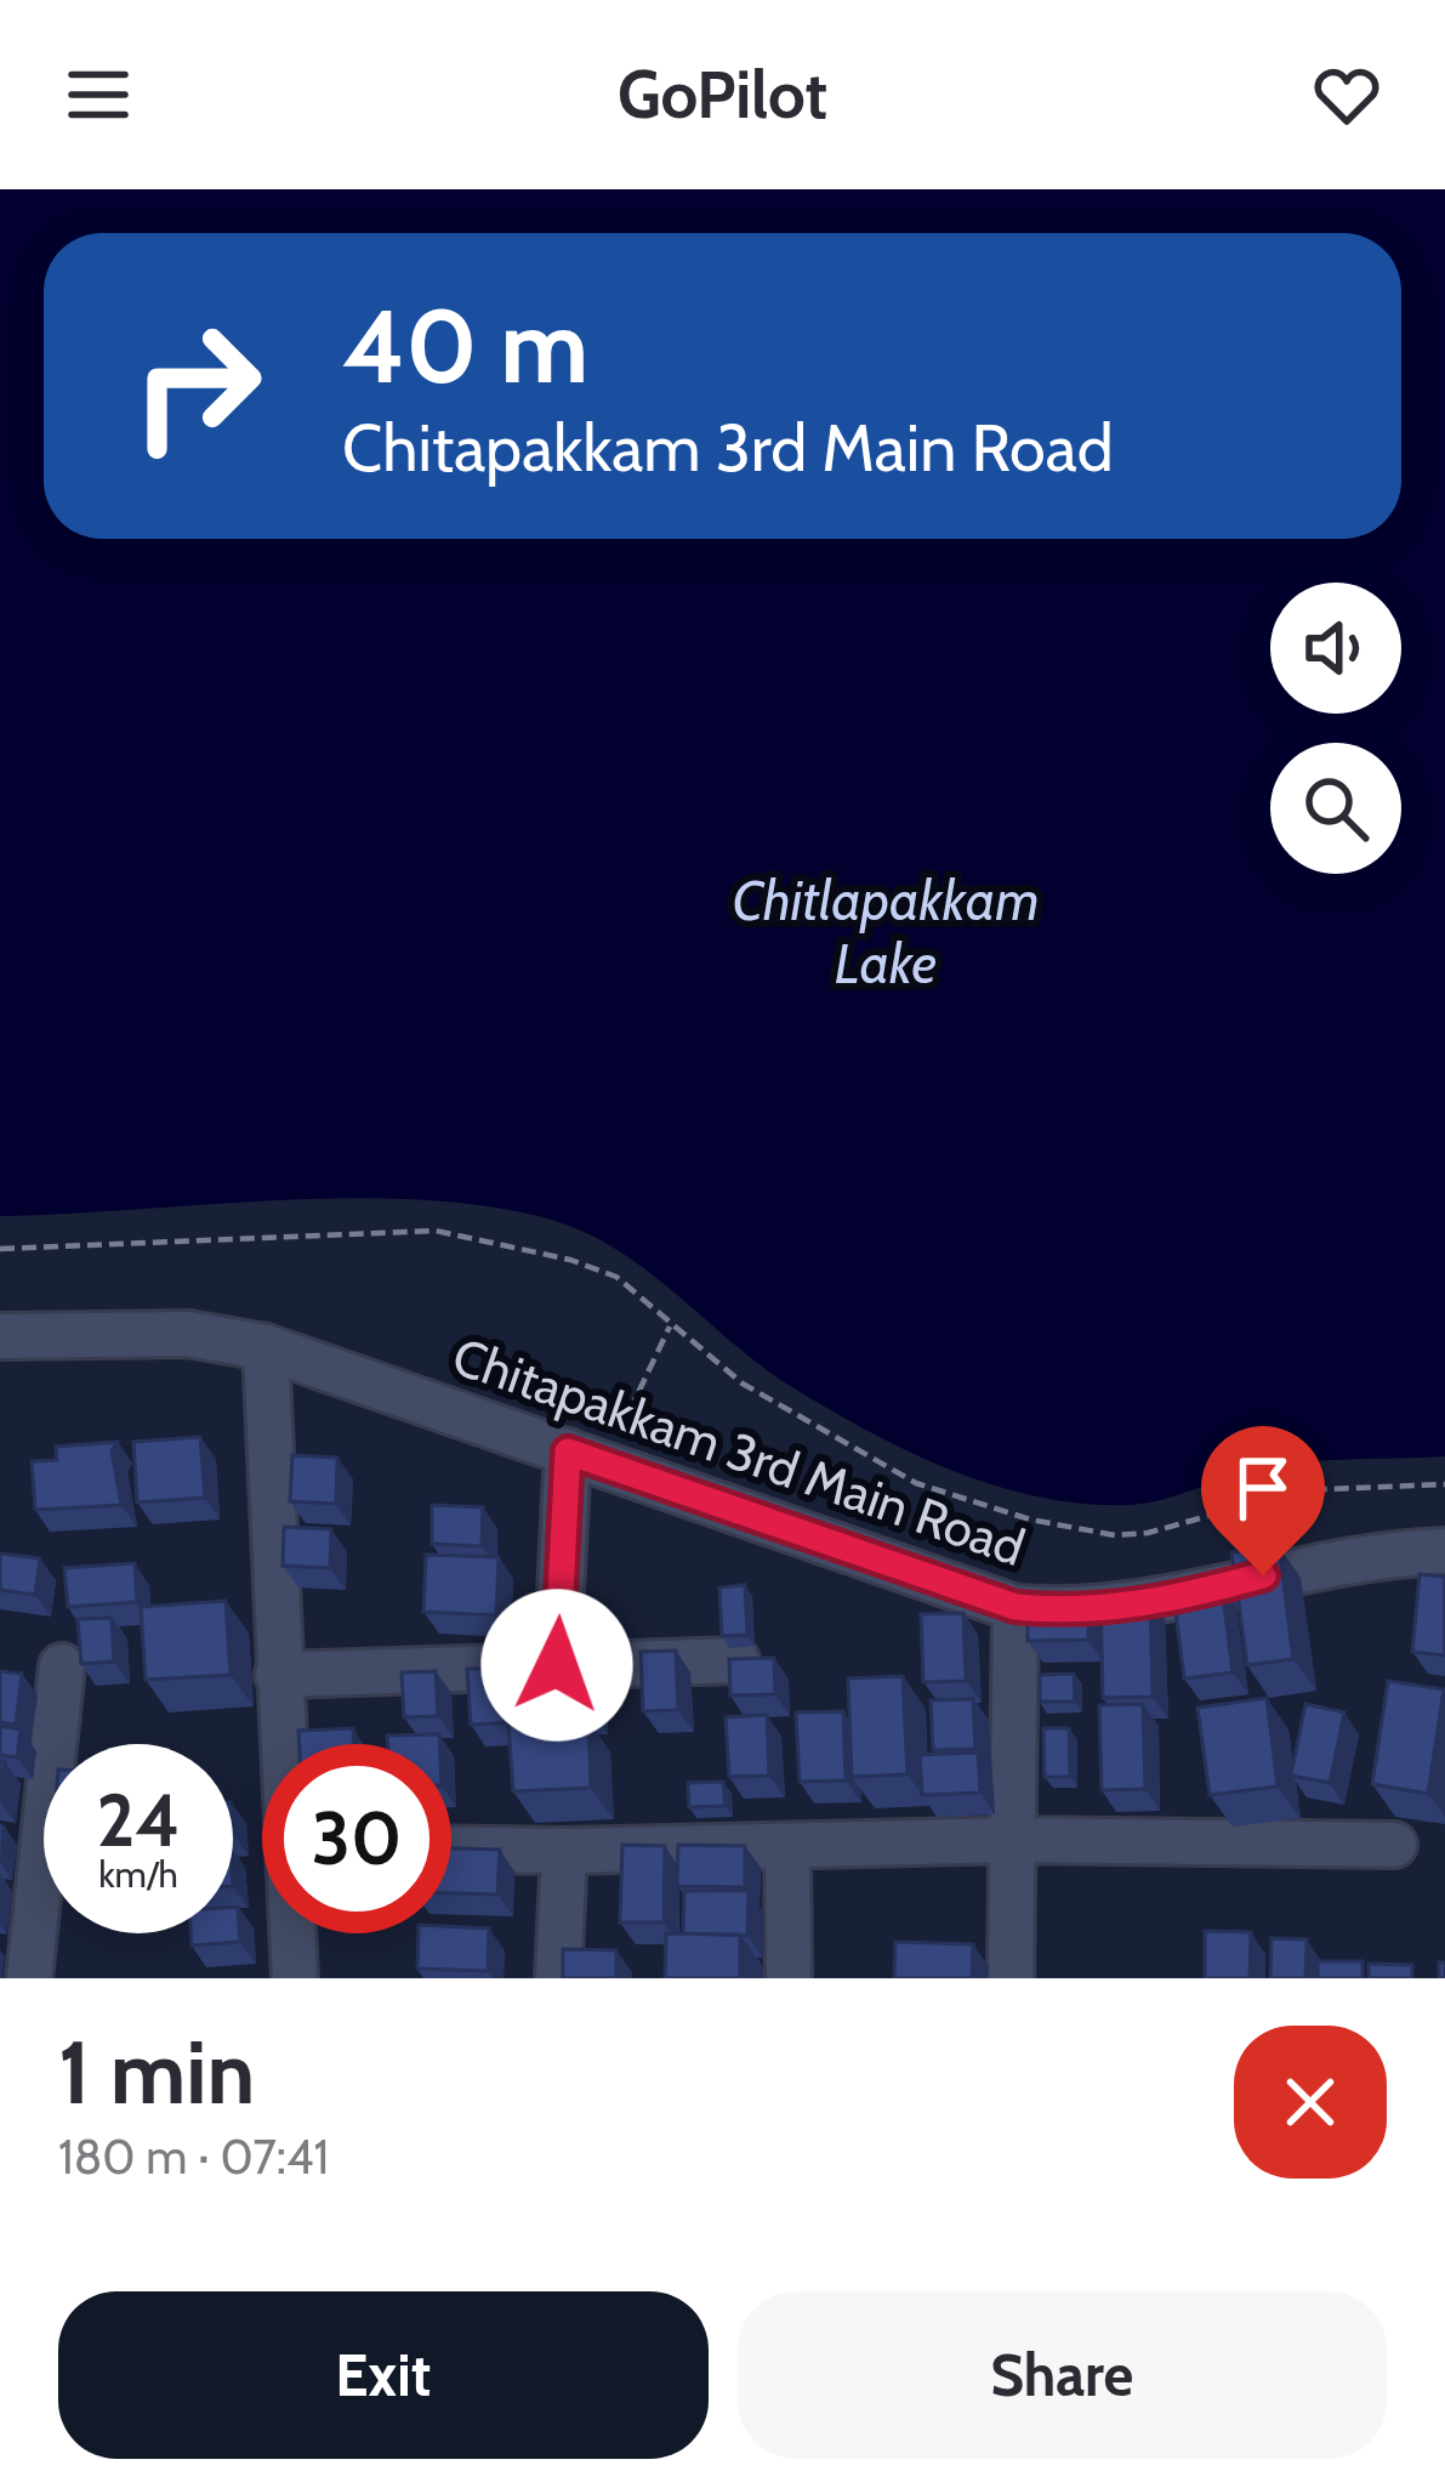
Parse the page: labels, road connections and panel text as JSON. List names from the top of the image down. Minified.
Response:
{"streets":{"street":["Chitapakkam 3rd Main Road"]},"water":["Chitlapakkam Lake"],"page":{"header":"GoPilot","turn":["40 m","Chitapakkam 3rd Main Road"],"speed":"24 km/h","limit":"30","heading":["1 min","180 m · 07:41"],"buttons":["Exit","Share"]}}
